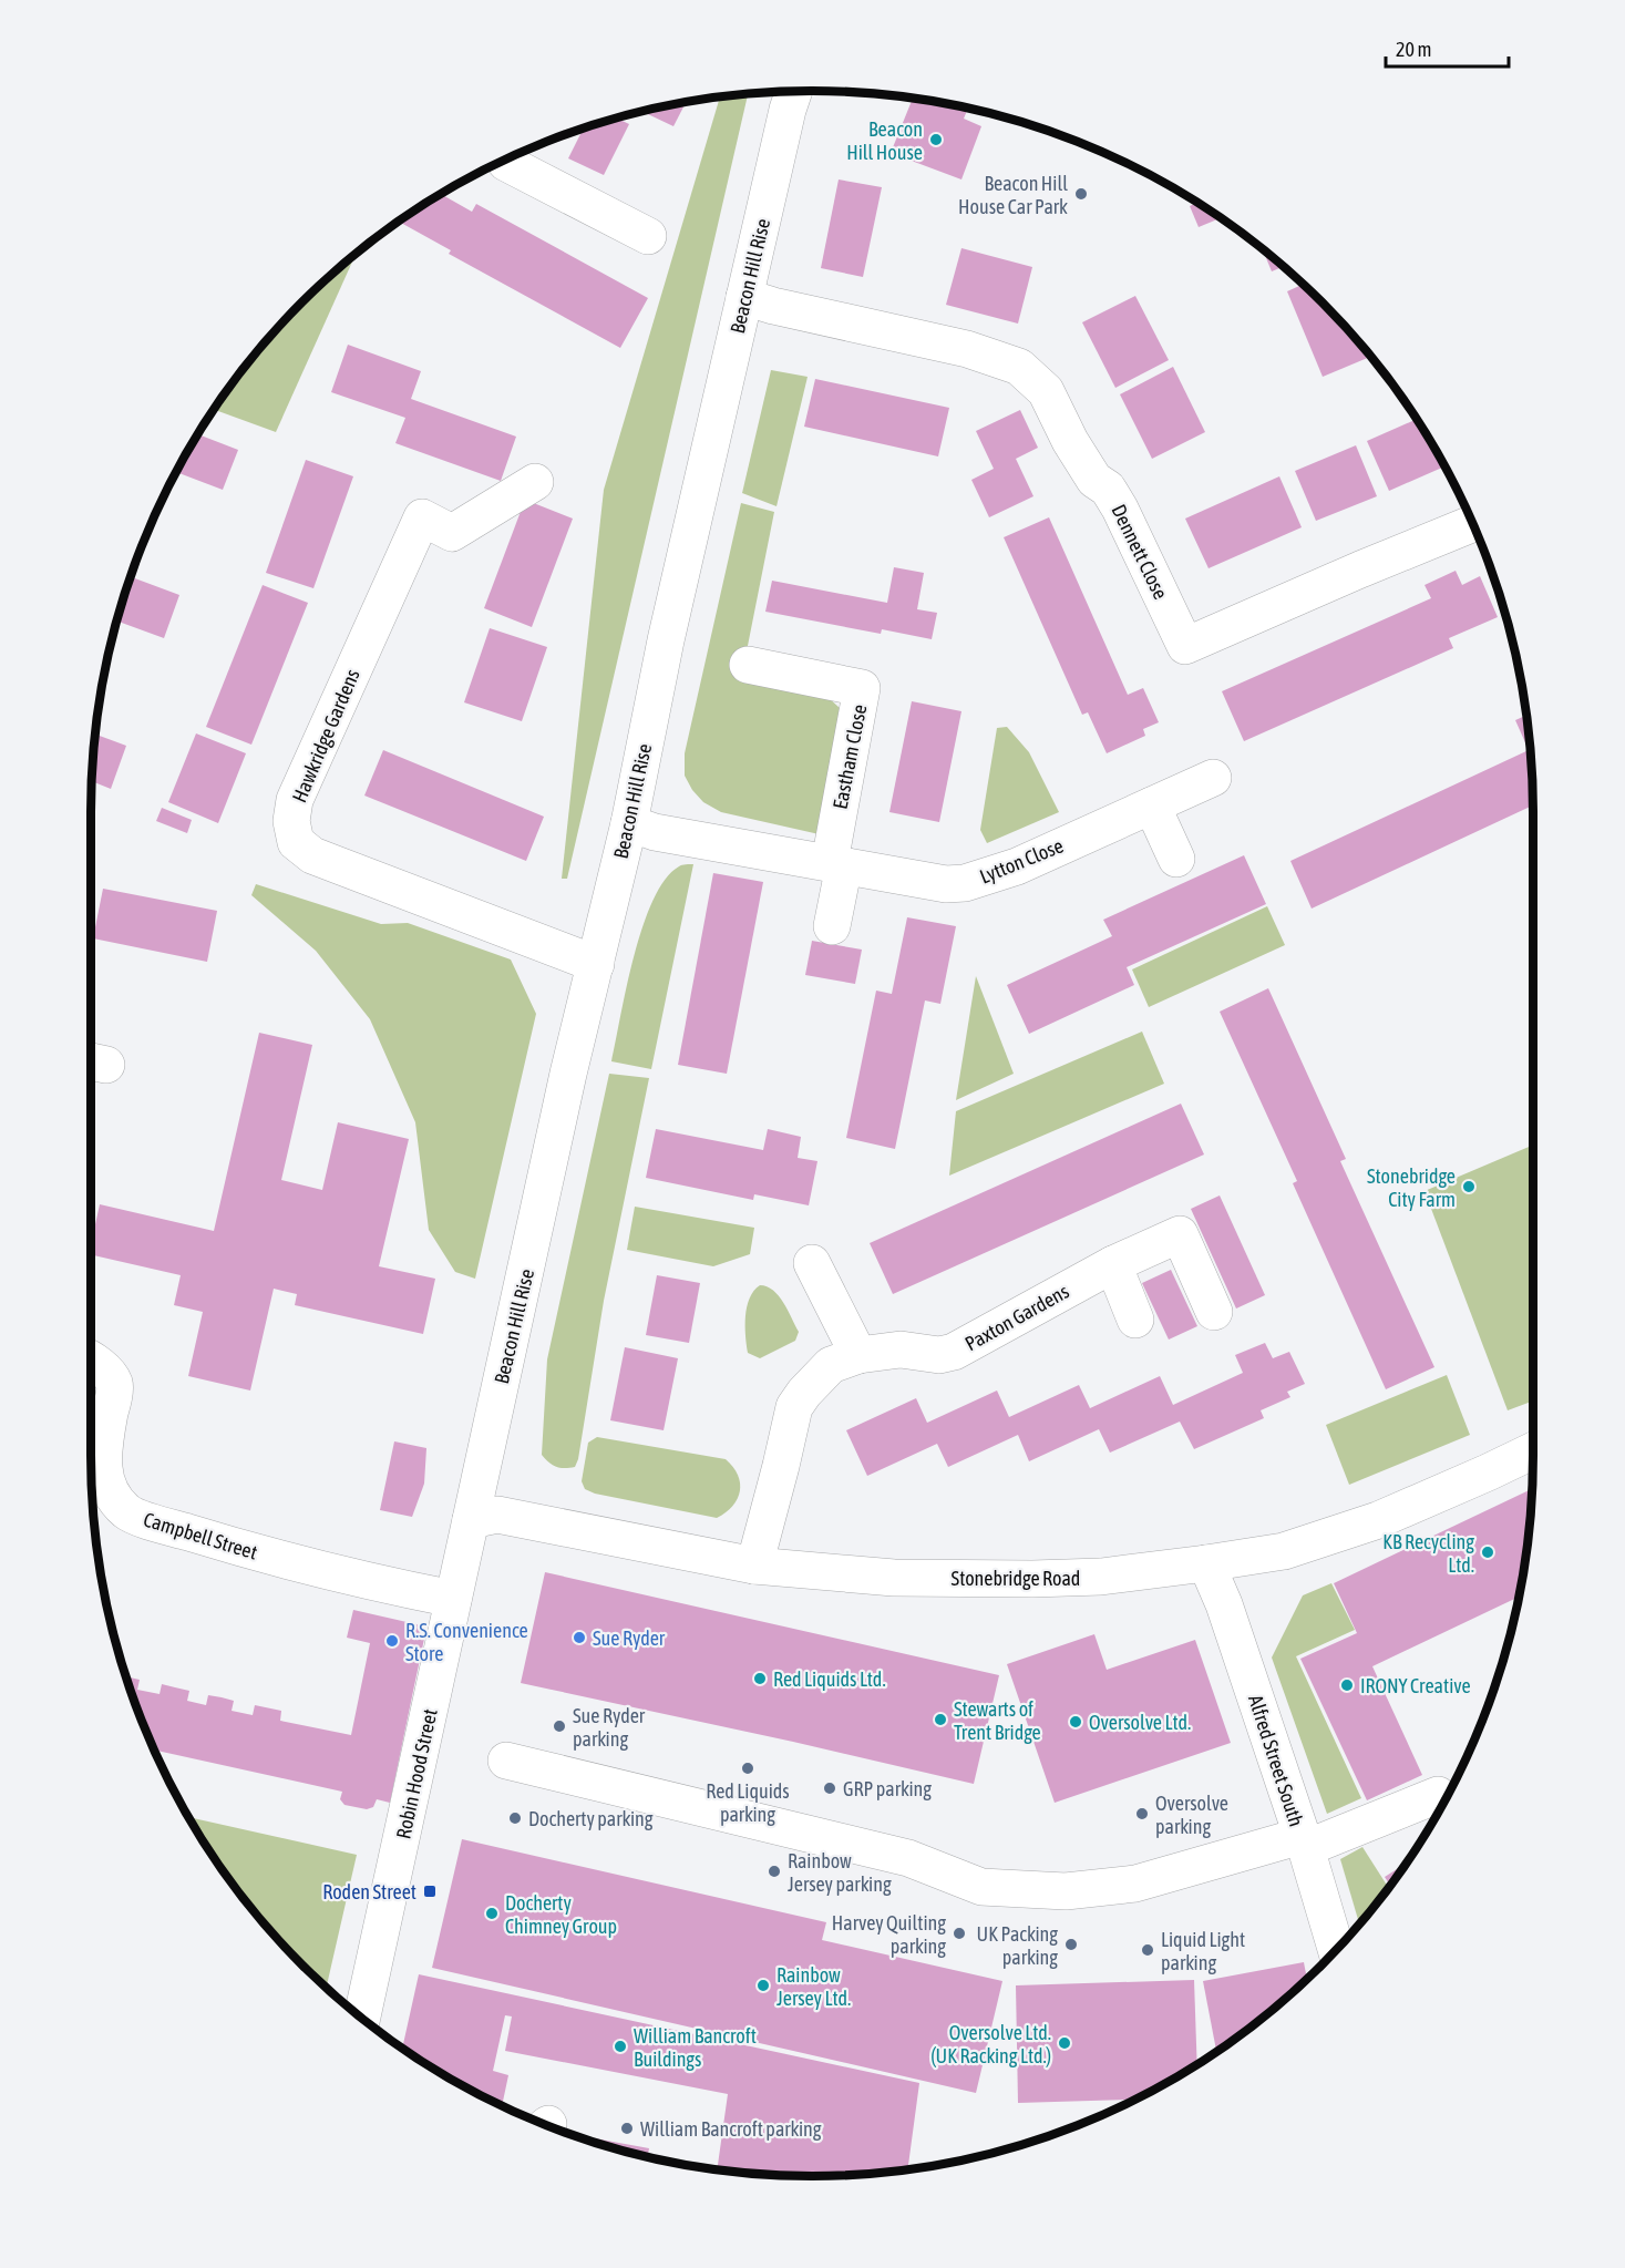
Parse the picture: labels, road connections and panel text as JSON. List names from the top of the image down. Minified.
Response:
{"streets":{"street":["Beacon Hill Rise","Dennett Close","Hawkridge Gardens","Eastham Close","Lytton Close","Paxton Gardens","Campbell Street","Stonebridge Road","Alfred Street South","Robin Hood Street"]},"crossings":[["Beacon Hill Rise","Dennett Close"],["Beacon Hill Rise","Hawkridge Gardens"],["Beacon Hill Rise","Lytton Close"],["Beacon Hill Rise","Stonebridge Road"],["Beacon Hill Rise","Robin Hood Street"],["Eastham Close","Lytton Close"],["Paxton Gardens","Stonebridge Road"],["Campbell Street","Robin Hood Street"],["Stonebridge Road","Alfred Street South"],["Stonebridge Road","Robin Hood Street"]],"places":{"other":["Beacon Hill House","Beacon Hill House Car Park","Stonebridge City Farm","KB Recycling Ltd.","Sue Ryder","R.S. Convenience Store","Red Liquids Ltd.","IRONY Creative","Stewarts of Trent Bridge","Oversolve Ltd.","Sue Ryder parking","Red Liquids parking","GRP parking","Oversolve parking","Docherty parking","Rainbow Jersey parking","Docherty Chimney Group","Harvey Quilting parking","UK Packing parking","Liquid Light parking","Rainbow Jersey Ltd.","Oversolve Ltd. (UK Racking Ltd.)","William Bancroft Buildings","William Bancroft parking"],"transit":["Roden Street"]},"scale_bar":"20 m"}
